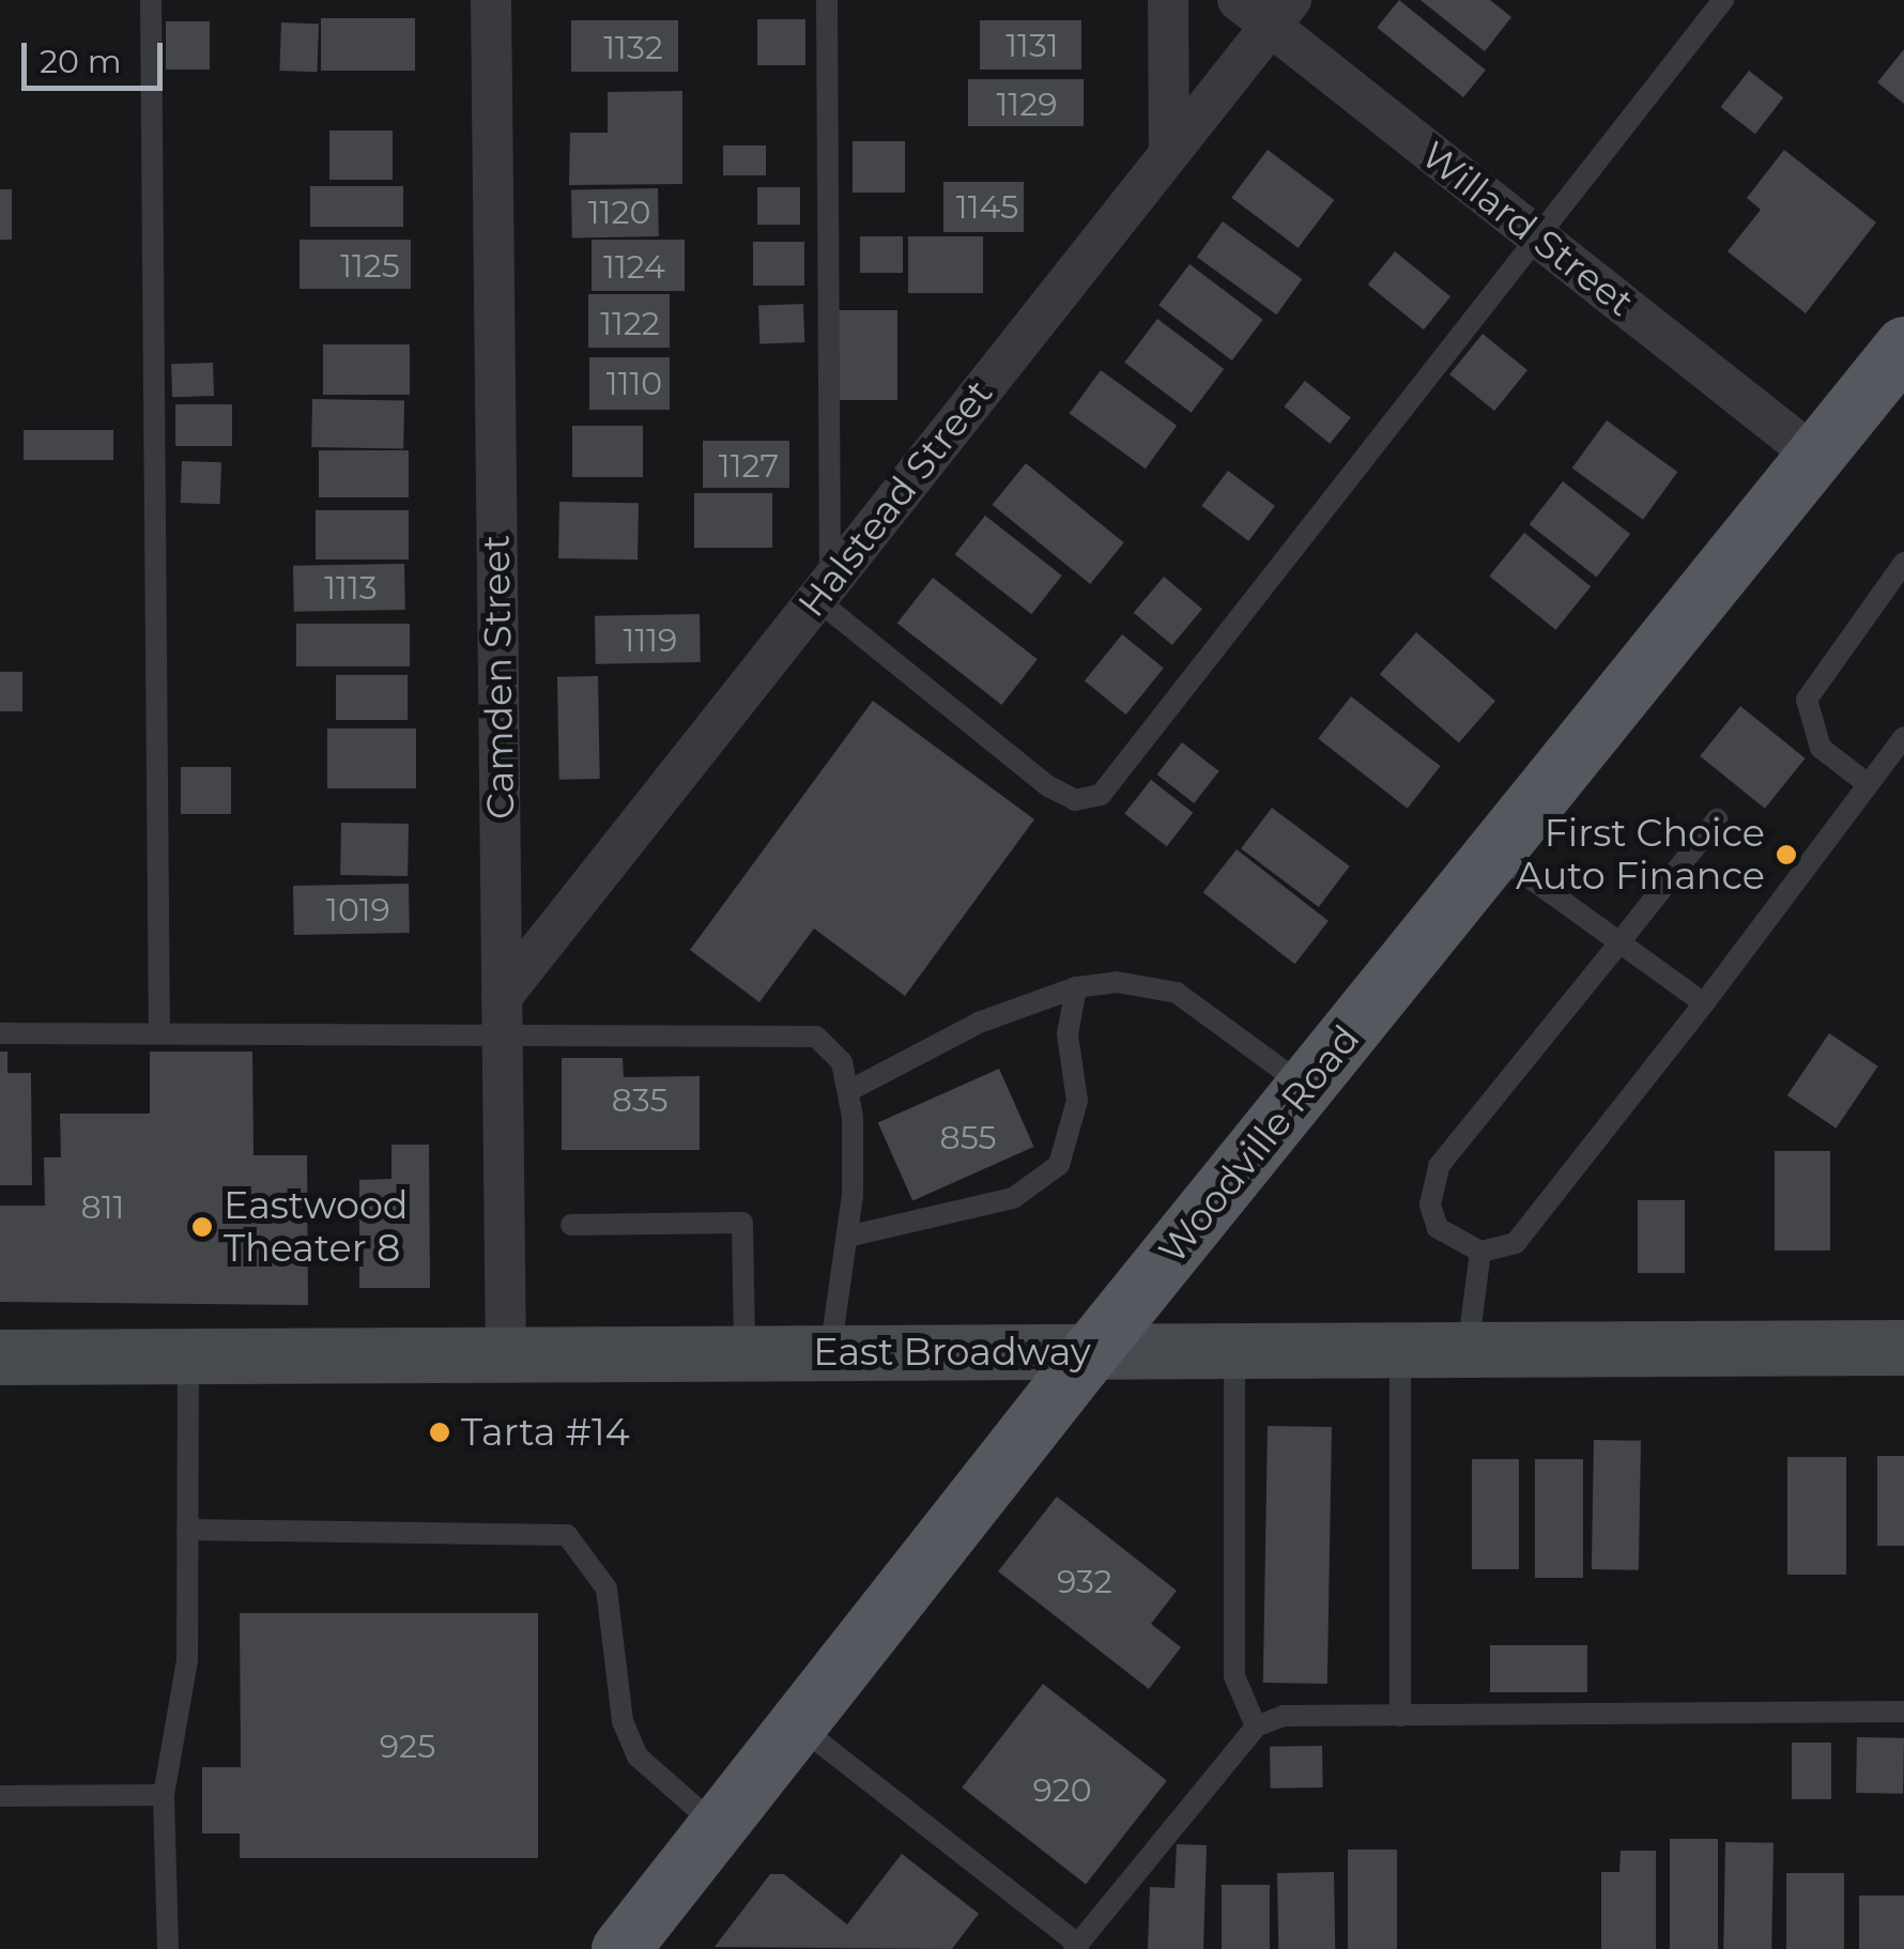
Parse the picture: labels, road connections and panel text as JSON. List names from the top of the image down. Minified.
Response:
{"streets":{"main road":["Woodville Road"],"street":["Willard Street","Halstead Street","Camden Street","East Broadway"]},"crossings":[["Willard Street","Halstead Street"],["Willard Street","Woodville Road"],["Halstead Street","Camden Street"],["Camden Street","East Broadway"],["Woodville Road","East Broadway"]],"places":["First Choice Auto Finance","Eastwood Theater 8","Tarta #14"],"house_numbers":["1131","1132","1129","1145","1120","1125","1124","1122","1110","1127","1113","1119","1019","835","855","811","932","925","920"],"scale_bar":"20 m"}
